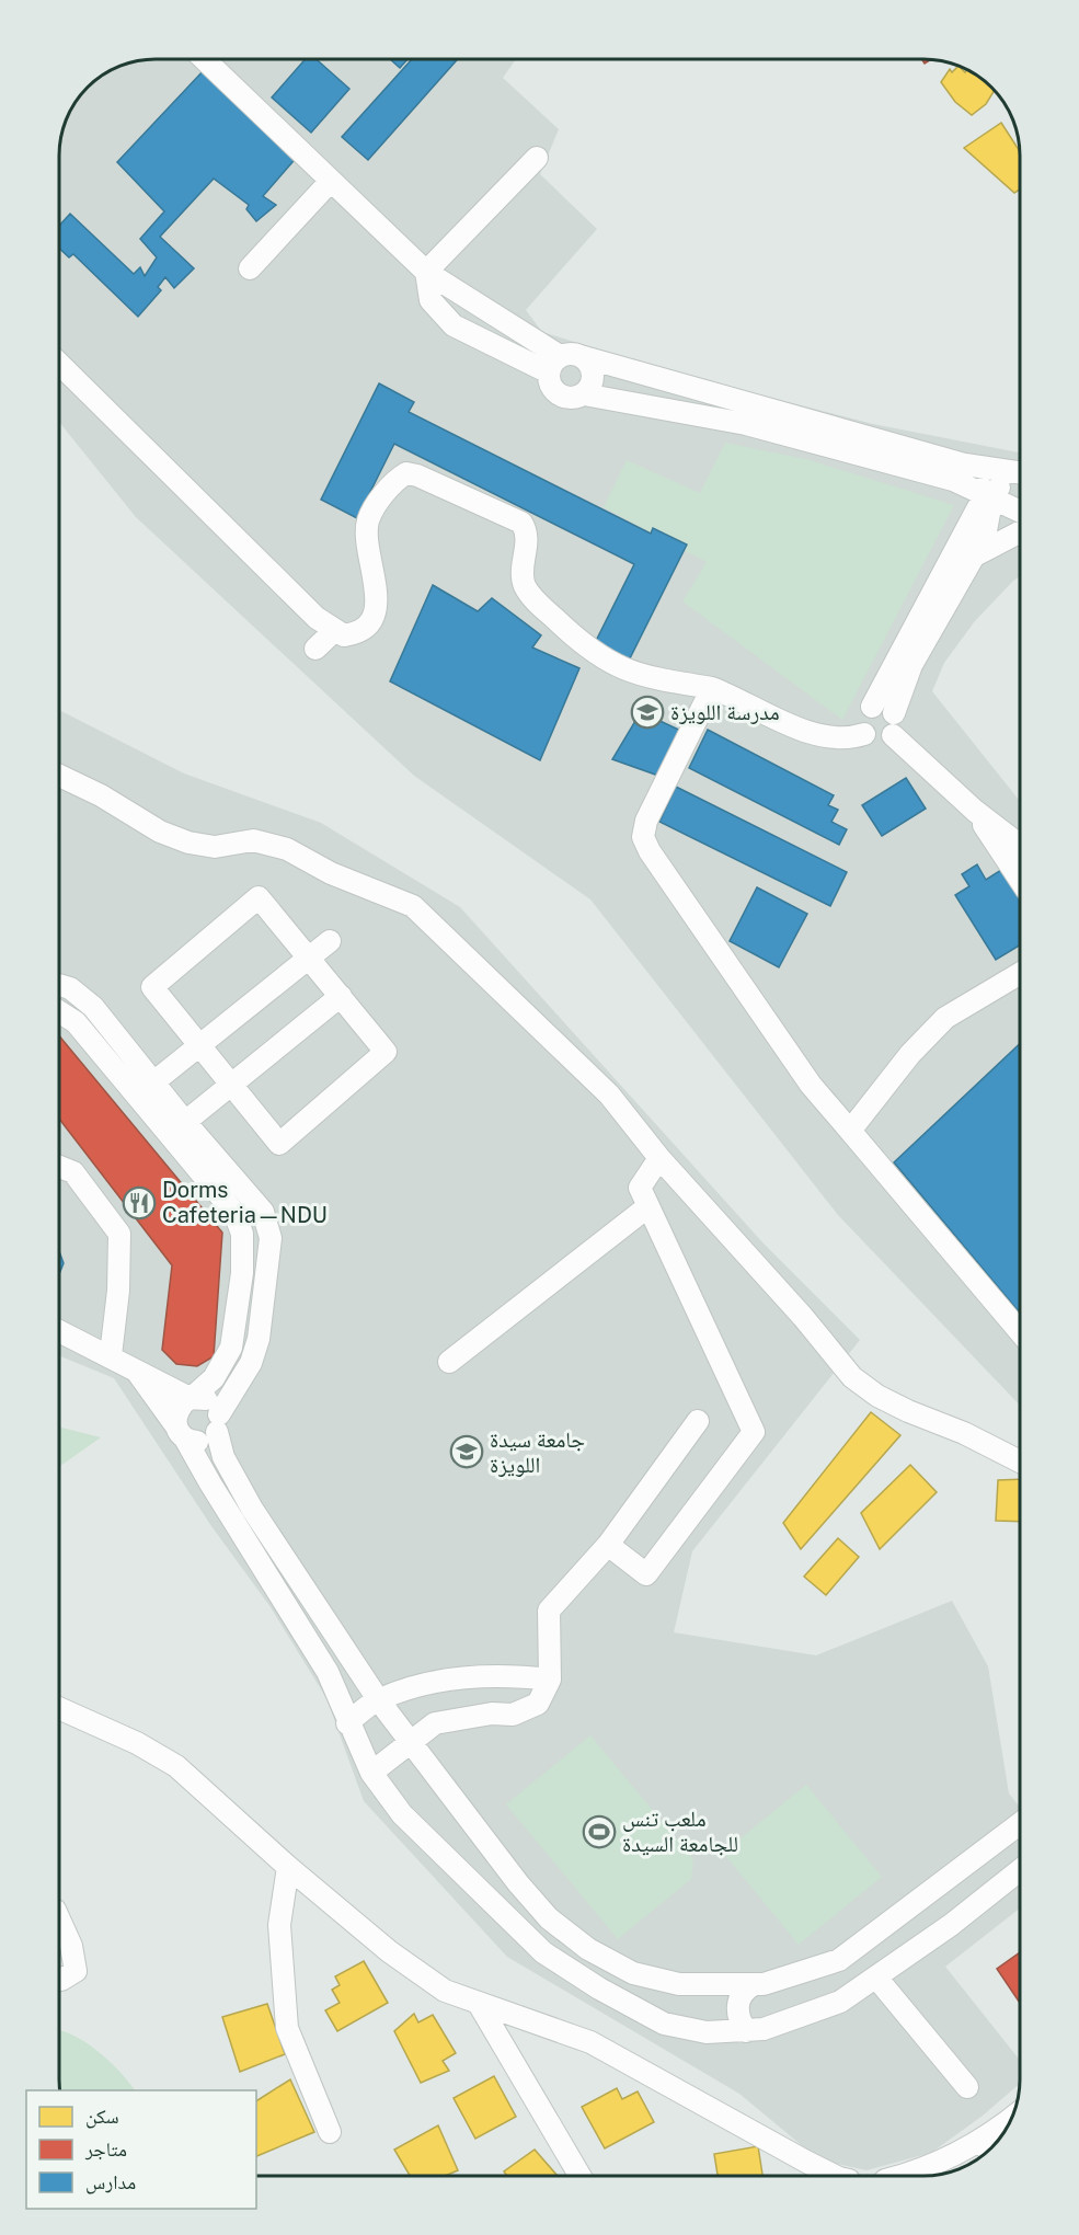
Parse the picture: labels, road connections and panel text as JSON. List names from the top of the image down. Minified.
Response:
{"places":{"school or university":["مدرسة اللويزة","جامعة سيدة اللويزة"],"restaurant":["Dorms Cafeteria—NDU"],"sports":["ملعب تنس للجامعة السيدة"]},"legend":["سكن","متاجر","مدارس"]}
